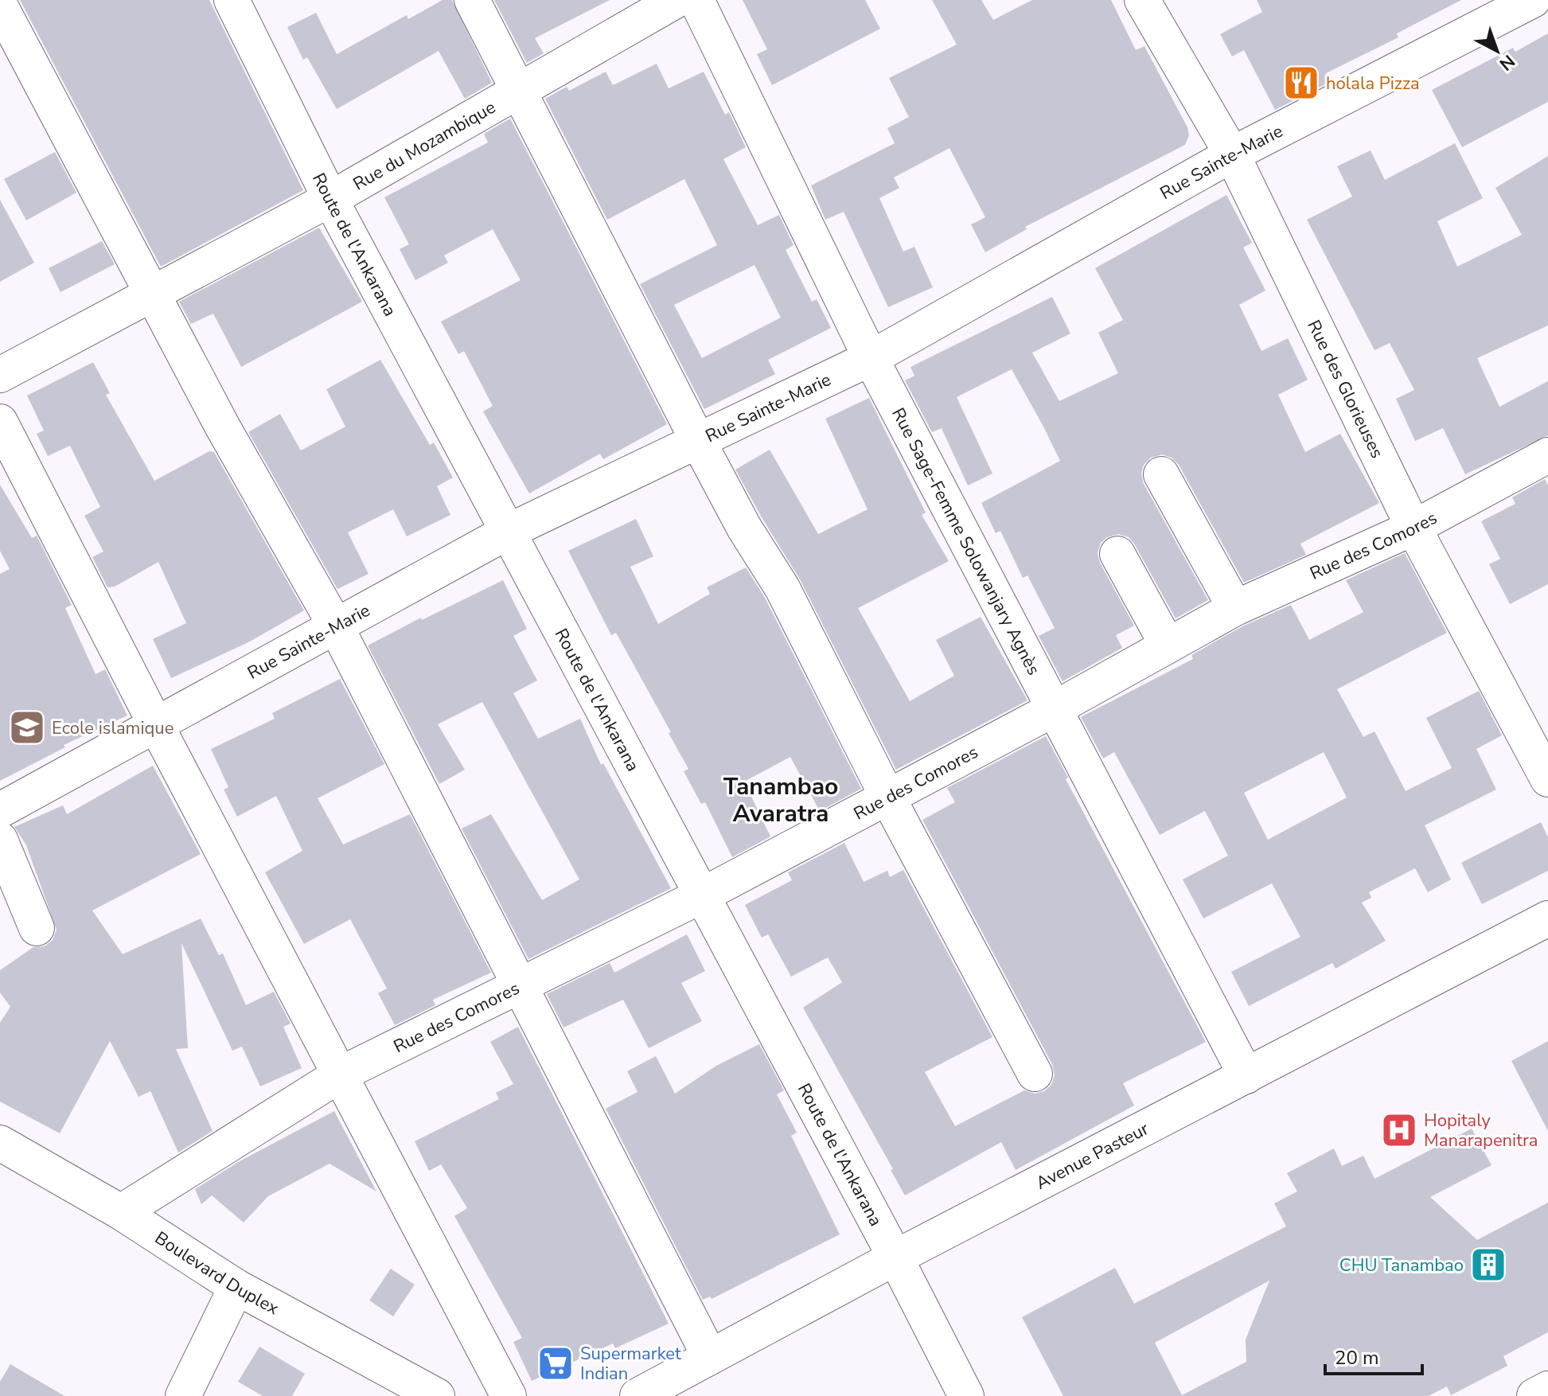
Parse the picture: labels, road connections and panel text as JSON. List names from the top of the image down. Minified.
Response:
{"streets":{"street":["Rue du Mozambique","Rue Sainte-Marie","Route de l'Ankarana","Rue des Glorieuses","Rue Sage-Femme Solowanjary Agnès","Rue des Comores","Avenue Pasteur","Boulevard Duplex"]},"crossings":[["Rue du Mozambique","Route de l'Ankarana"],["Rue Sainte-Marie","Route de l'Ankarana"],["Rue Sainte-Marie","Rue des Glorieuses"],["Rue Sainte-Marie","Rue Sage-Femme Solowanjary Agnès"],["Route de l'Ankarana","Rue des Comores"],["Route de l'Ankarana","Avenue Pasteur"],["Rue des Glorieuses","Rue des Comores"],["Rue Sage-Femme Solowanjary Agnès","Rue des Comores"],["Rue Sage-Femme Solowanjary Agnès","Avenue Pasteur"],["Rue des Comores","Boulevard Duplex"]],"districts":["Tanambao Avaratra"],"places":{"restaurant":["holala Pizza"],"school or university":["Ecole islamique"],"hospital":["Hopitaly Manarapenitra"],"building":["CHU Tanambao"],"supermarket":["Supermarket Indian"]},"scale_bar":"20 m","north":"bottom right"}
